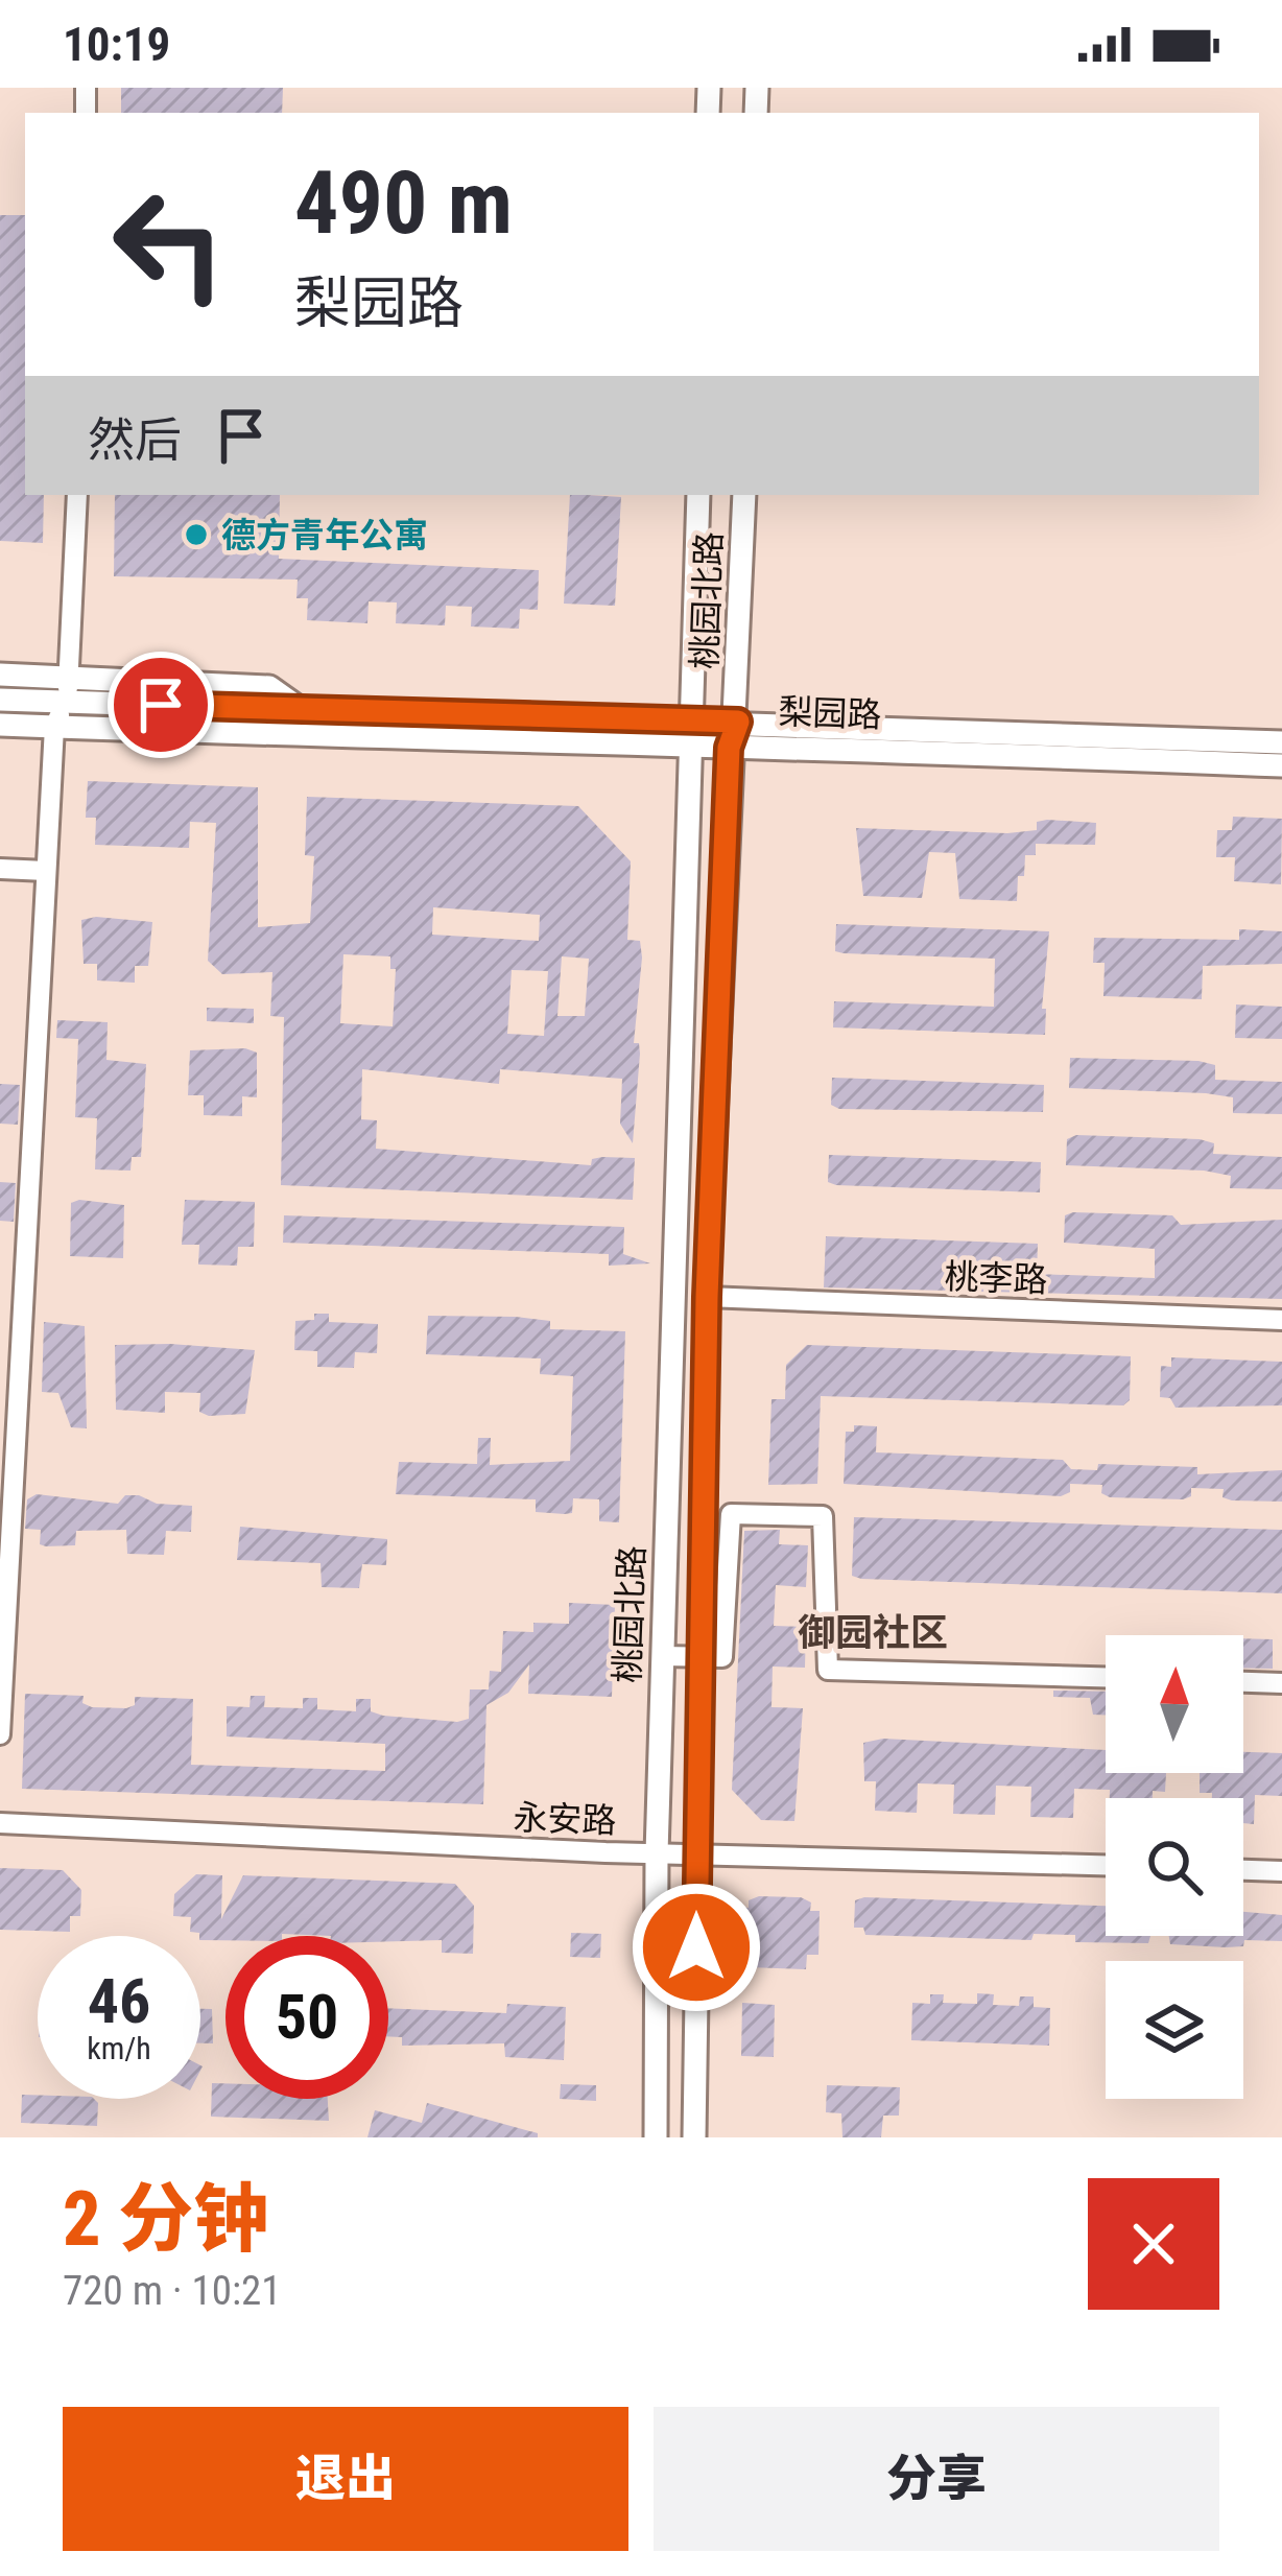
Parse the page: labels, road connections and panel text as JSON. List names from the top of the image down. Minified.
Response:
{"streets":{"main road":["桃园北路","梨园路"],"street":["桃李路","永安路"]},"crossings":[["桃园北路","梨园路"],["桃园北路","桃李路"],["桃园北路","永安路"]],"districts":["御园社区"],"places":["德方青年公寓"],"north":"top","page":{"status":"10:19","turn":["490 m","梨园路"],"then":"然后","speed":"46 km/h","limit":"50","heading":["2 分钟","720 m · 10:21"],"buttons":["退出","分享"]}}
